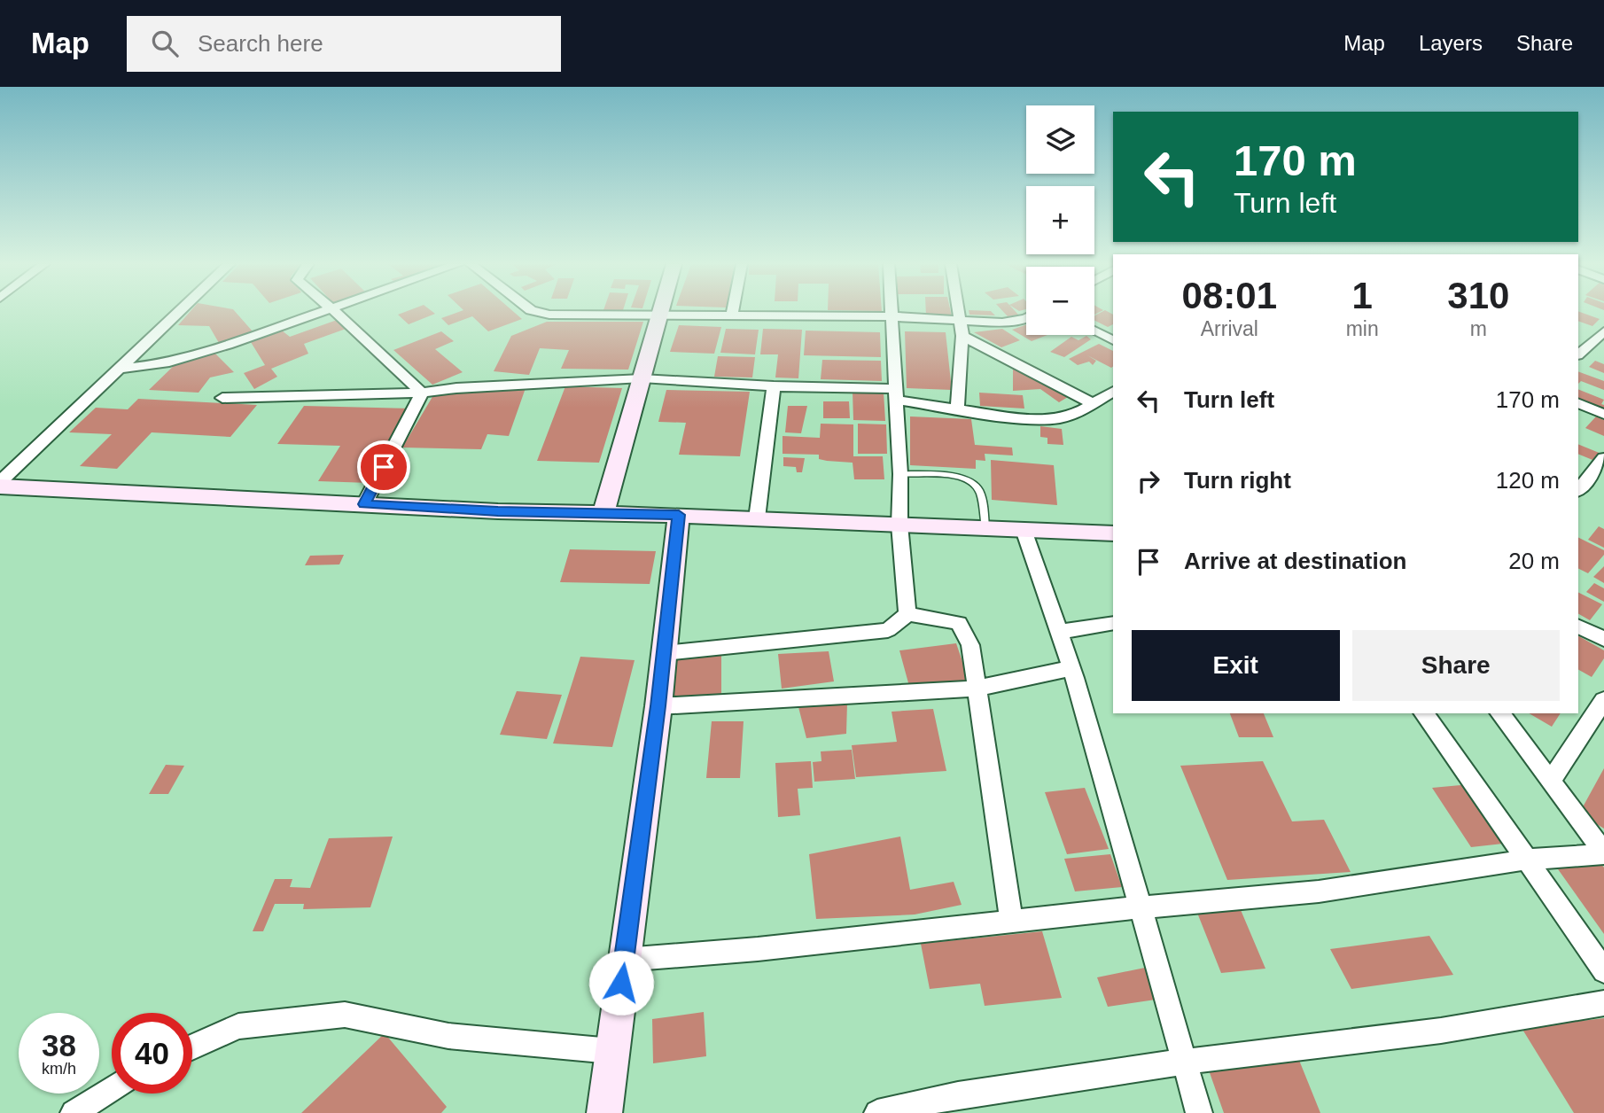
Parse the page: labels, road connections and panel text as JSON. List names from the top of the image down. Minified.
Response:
{"page":{"header":"Map","search":"Search here","nav":["Map","Layers","Share"],"map_buttons":["+","−"],"turn":["170 m","Turn left"],"eta":["08:01","Arrival","1","min","310","m"],"list":[{"name":"Turn left","value":"170 m"},{"name":"Turn right","value":"120 m"},{"name":"Arrive at destination","value":"20 m"}],"buttons":["Exit","Share"],"speed":"38 km/h","limit":"40"}}
